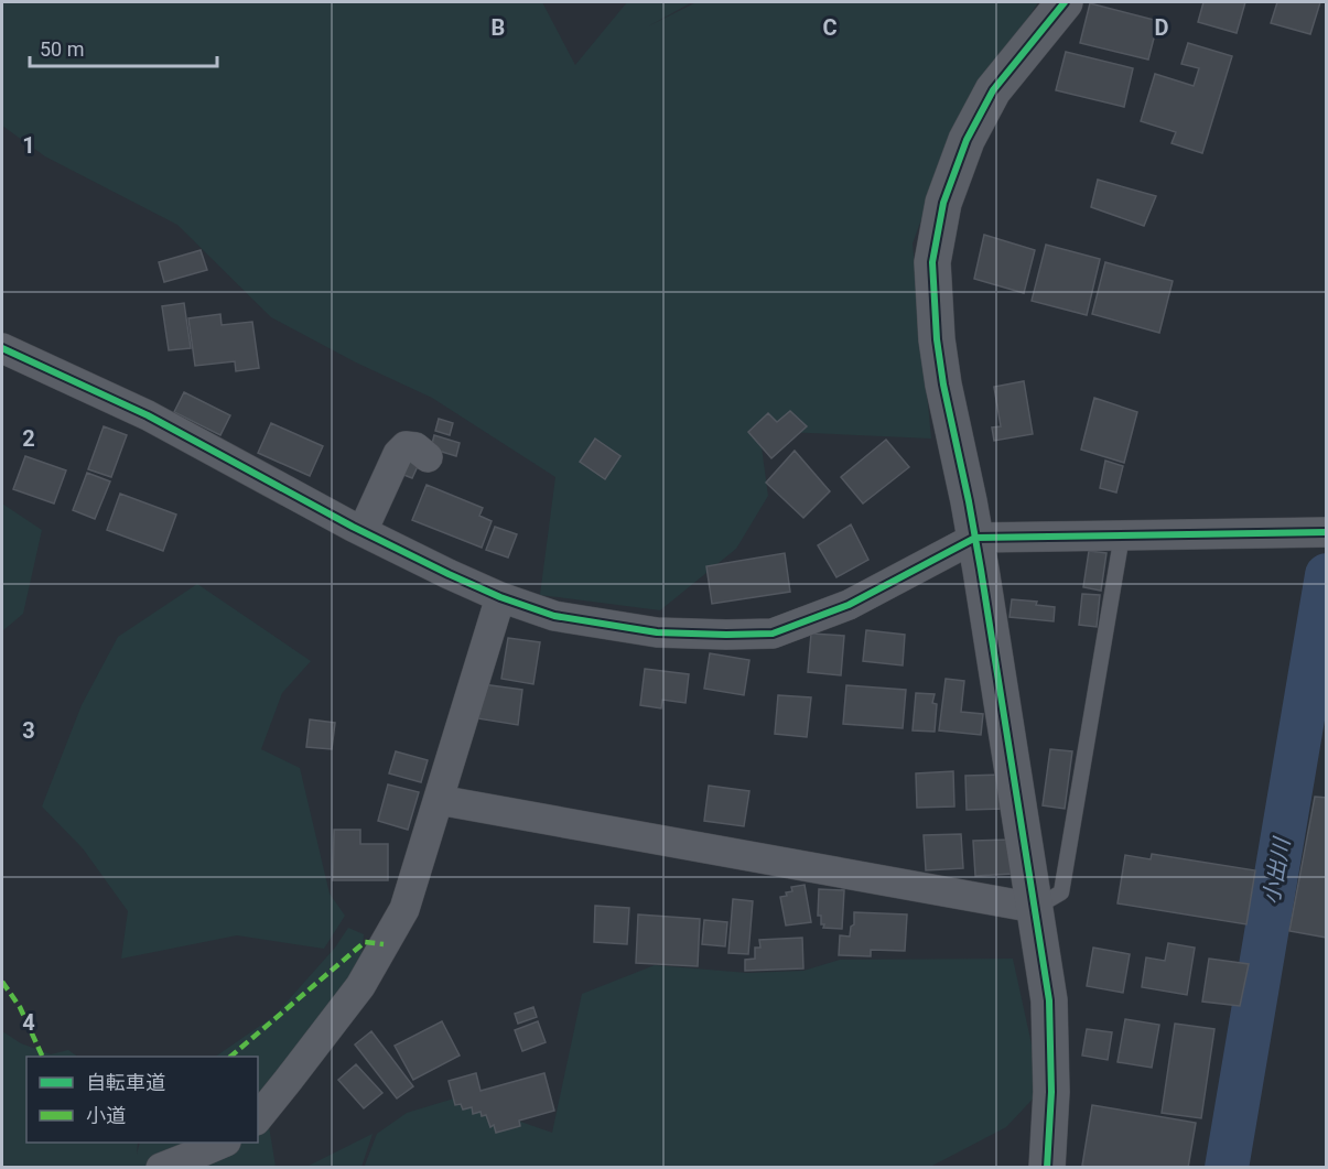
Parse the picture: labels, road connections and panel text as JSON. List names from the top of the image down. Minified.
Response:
{"water":["小出川"],"legend":["自転車道","小道"],"scale_bar":"50 m","grid":{"columns":["B","C","D"],"rows":["1","2","3","4"]}}
